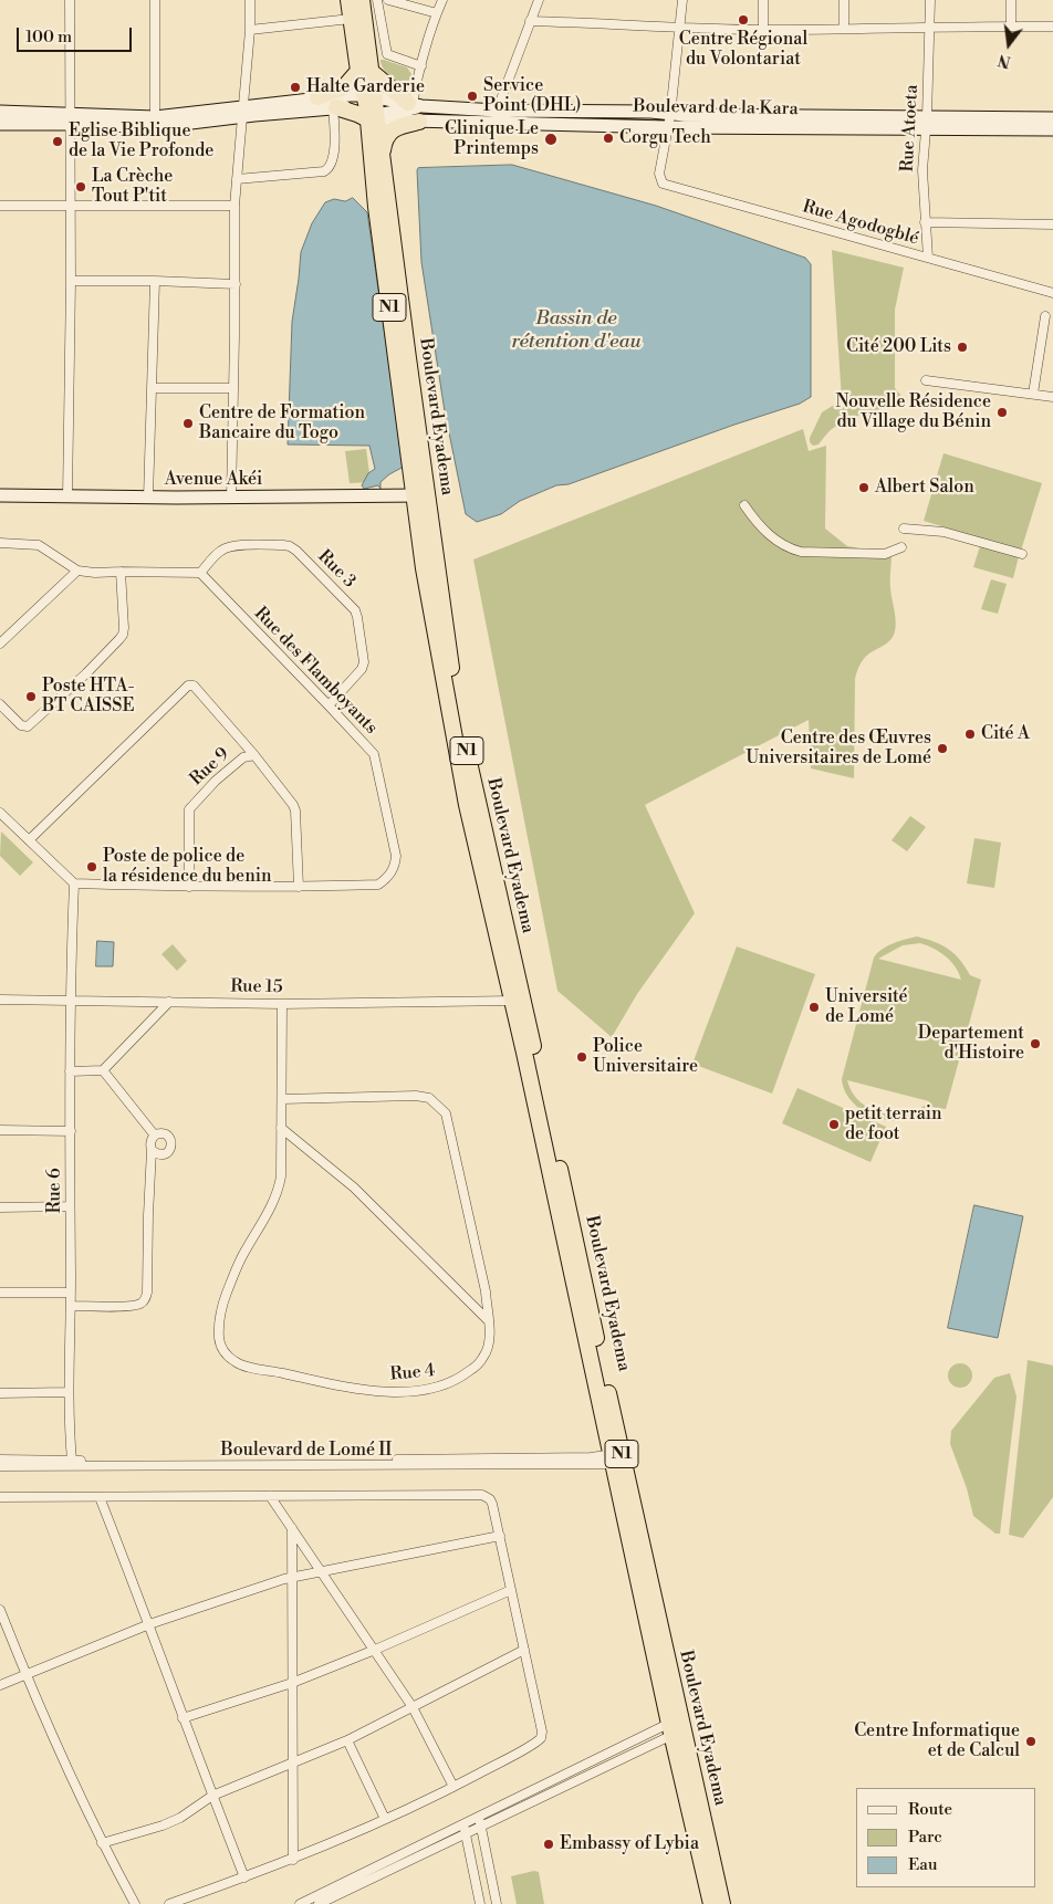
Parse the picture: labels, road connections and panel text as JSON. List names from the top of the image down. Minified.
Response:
{"streets":{"highway":["N1","Boulevard Eyadema"],"main road":["Boulevard de la Kara","Avenue Akéi"],"street":["Rue Atoeta","Rue Agodogblé","Rue 3","Rue des Flamboyants","Rue 9","Rue 15","Rue 6","Rue 4","Boulevard de Lomé II"]},"crossings":[["Boulevard de la Kara","Rue Atoeta"],["Boulevard de la Kara","Rue Agodogblé"],["Boulevard de la Kara","N1"],["Boulevard de la Kara","Boulevard Eyadema"],["Rue Atoeta","Rue Agodogblé"],["N1","Boulevard Eyadema"],["N1","Avenue Akéi"],["N1","Boulevard de Lomé II"],["Boulevard Eyadema","Avenue Akéi"],["Boulevard Eyadema","Rue 15"],["Boulevard Eyadema","Boulevard de Lomé II"],["Rue 3","Rue des Flamboyants"],["Rue des Flamboyants","Rue 9"],["Rue des Flamboyants","Rue 6"],["Rue 15","Rue 6"],["Rue 15","Rue 4"],["Rue 6","Boulevard de Lomé II"]],"water":["Bassin de rétention d'eau"],"places":["Centre Régional du Volontariat","Halte Garderie","Service Point (DHL)","Corgu Tech","Clinique Le Printemps","Eglise Biblique de la Vie Profonde","La Crèche Tout P'tit","Cité 200 Lits","Nouvelle Résidence du Village du Bénin","Centre de Formation Bancaire du Togo","Albert Salon","Poste HTA- BT CAISSE","Cité A","Centre des Œuvres Universitaires de Lomé","Poste de police de la résidence du benin","Université de Lomé","Departement d'Histoire","Police Universitaire","petit terrain de foot","Centre Informatique et de Calcul","Embassy of Lybia"],"legend":["Route","Parc","Eau"],"scale_bar":"100 m","north":"bottom"}
